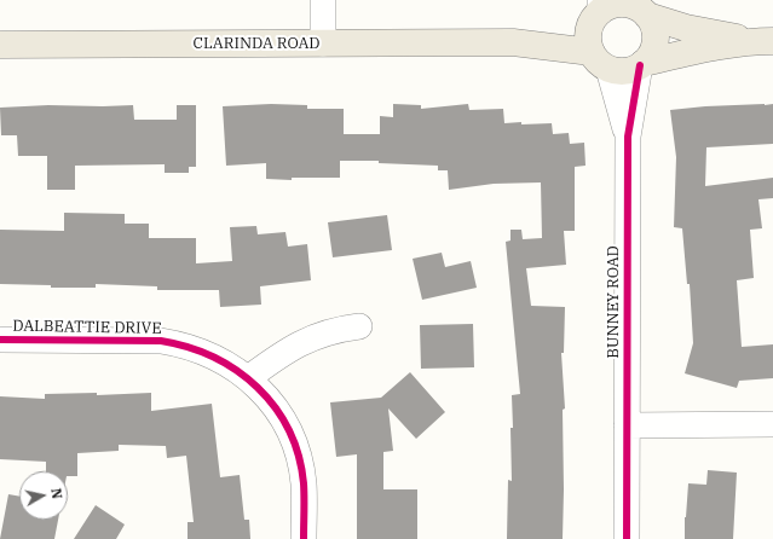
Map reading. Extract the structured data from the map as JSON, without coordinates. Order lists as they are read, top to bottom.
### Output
{
  "streets": {
    "main road": ["CLARINDA ROAD"],
    "street": ["BUNNEY ROAD", "DALBEATTIE DRIVE"]
  },
  "crossings": [
    ["CLARINDA ROAD", "BUNNEY ROAD"]
  ],
  "north": "right"
}
